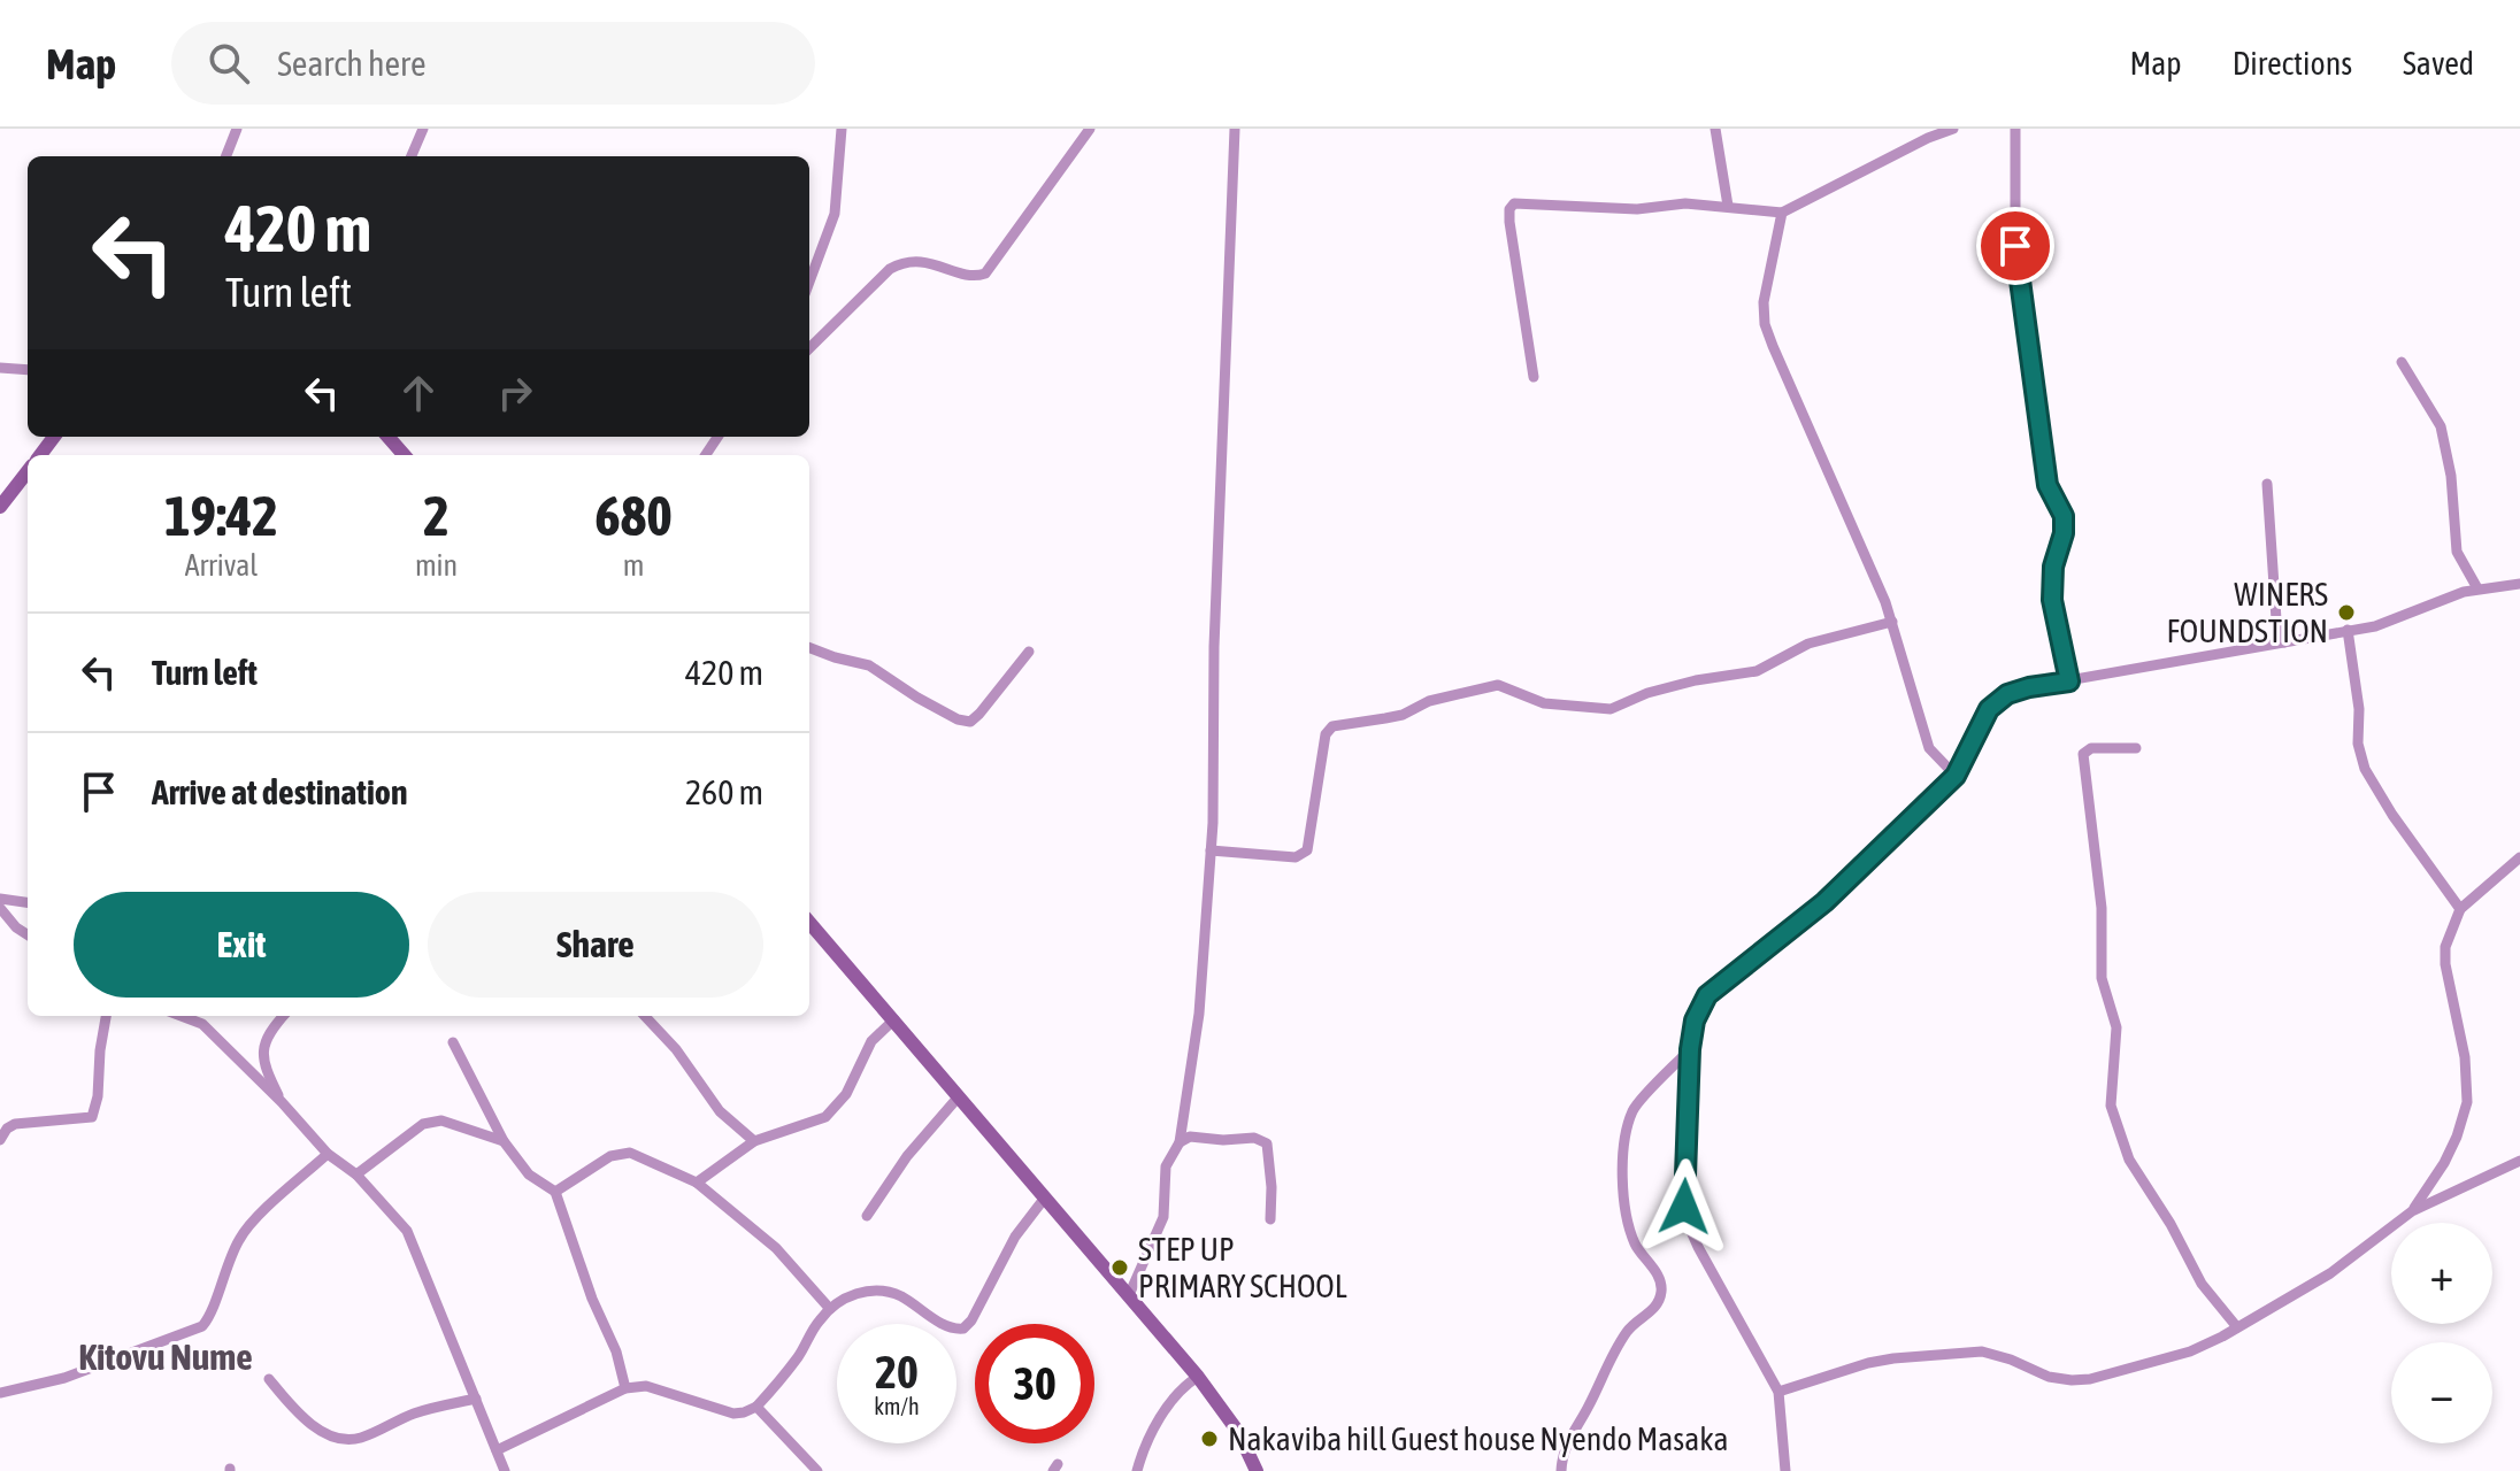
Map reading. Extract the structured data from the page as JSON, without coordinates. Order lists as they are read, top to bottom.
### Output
{
  "districts": ["Kitovu Nume"],
  "places": ["WINERS FOUNDSTION", "STEP UP PRIMARY SCHOOL", "Nakaviba hill Guest house Nyendo Masaka"],
  "page": {
    "header": "Map",
    "search": "Search here",
    "nav": ["Map", "Directions", "Saved"],
    "turn": ["420 m", "Turn left"],
    "eta": [
      "19:42",
      "Arrival",
      "2",
      "min",
      "680",
      "m"
    ],
    "list": [
      {
        "name": "Turn left",
        "value": "420 m"
      },
      {
        "name": "Arrive at destination",
        "value": "260 m"
      }
    ],
    "buttons": ["Exit", "Share"],
    "map_buttons": ["+", "−"],
    "speed": "20 km/h",
    "limit": "30"
  }
}
